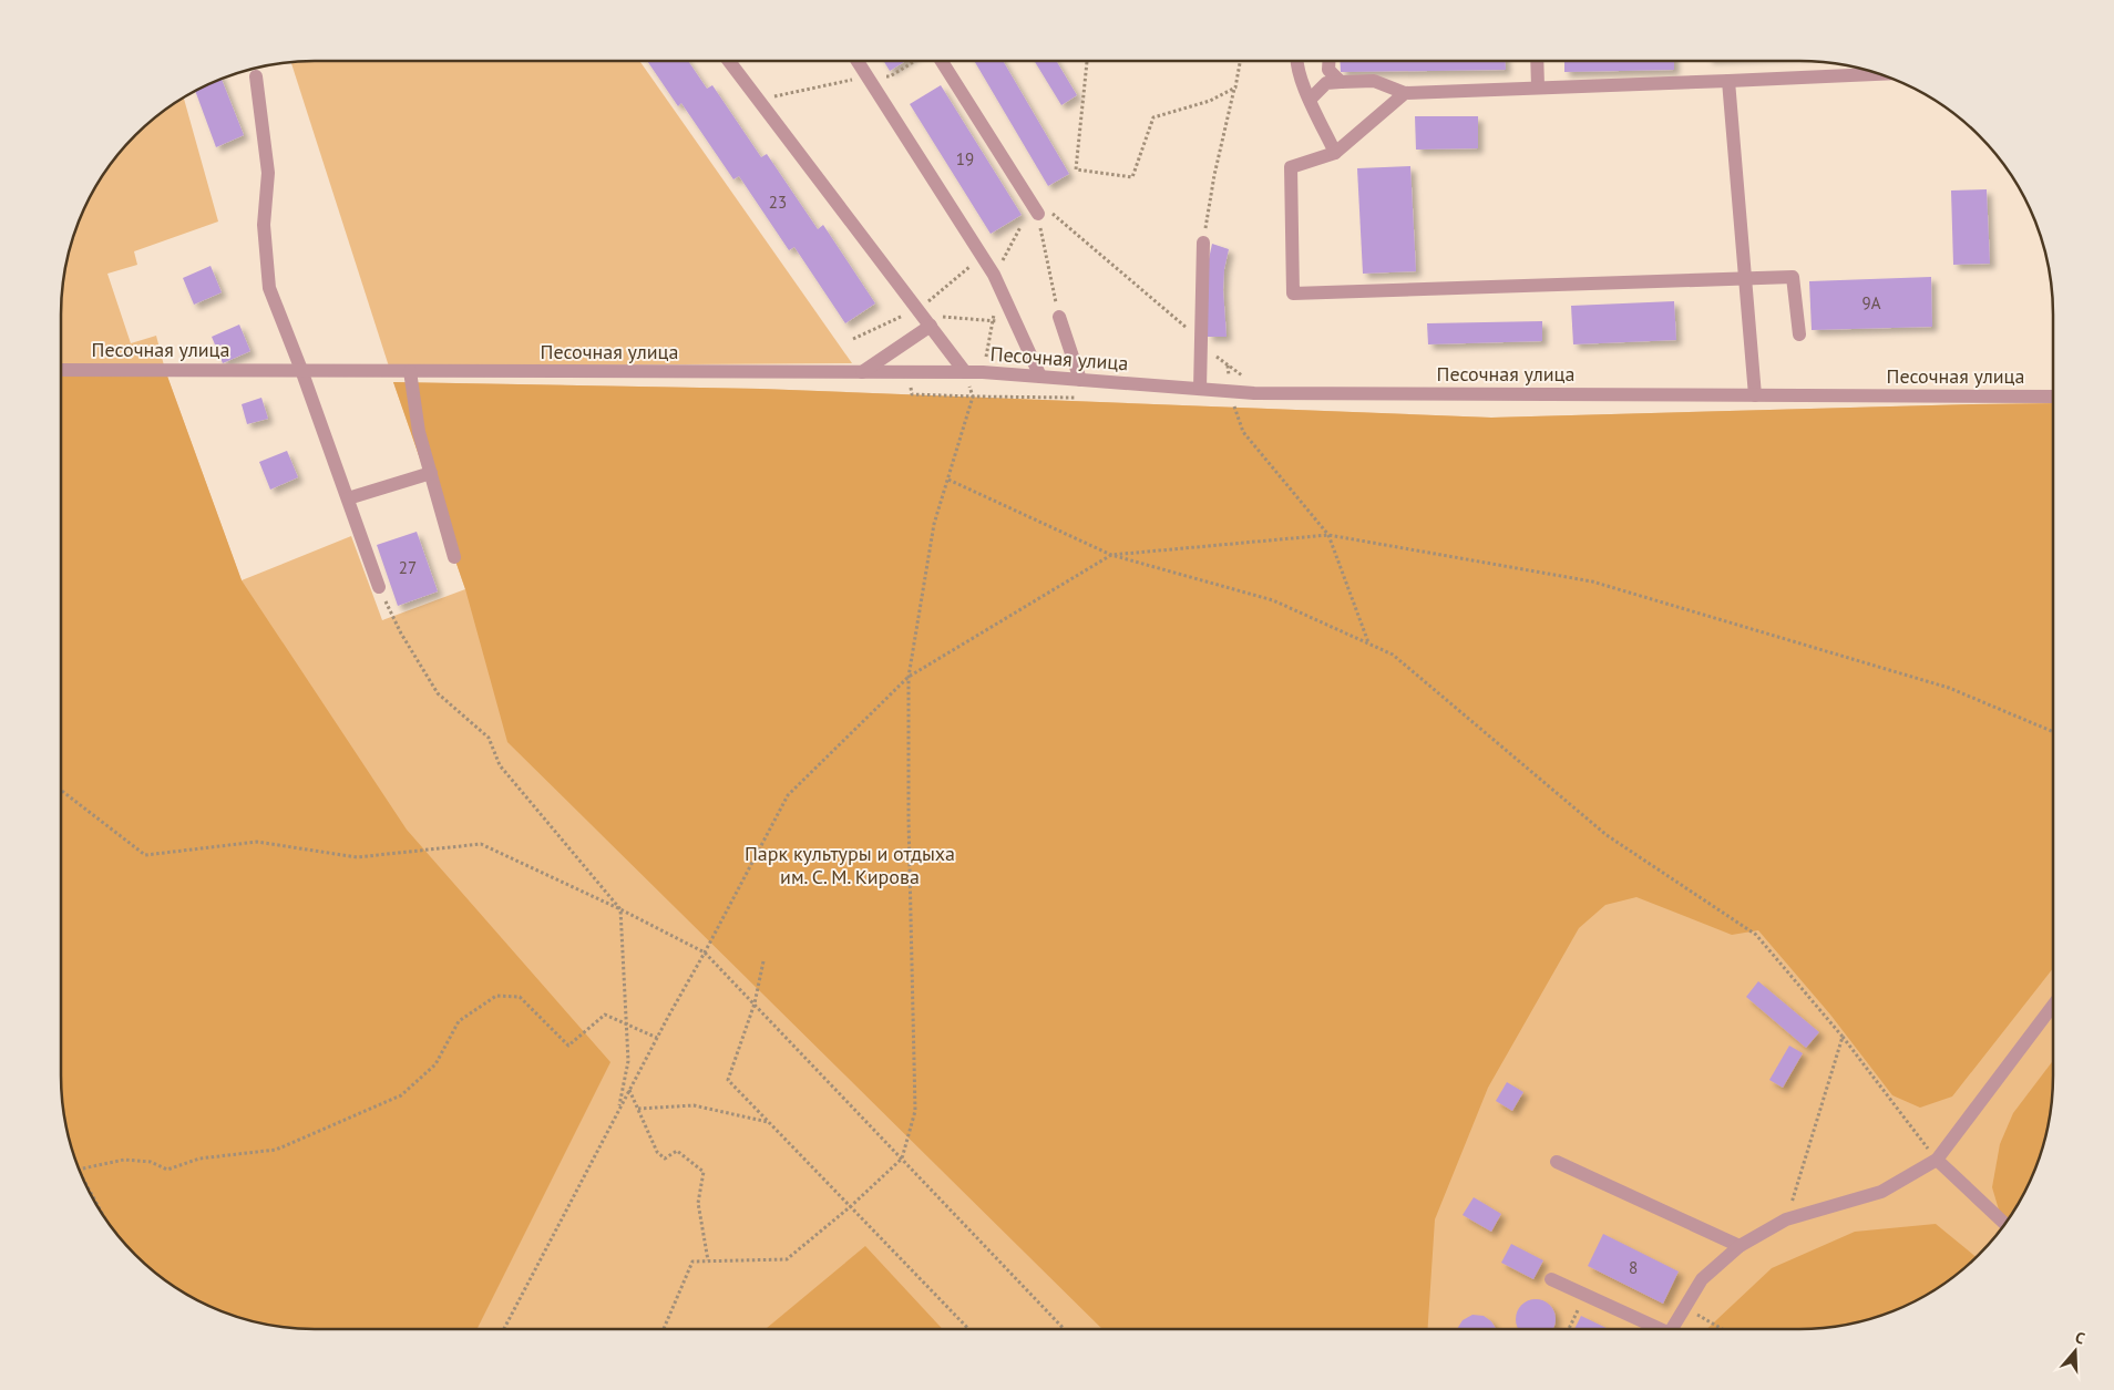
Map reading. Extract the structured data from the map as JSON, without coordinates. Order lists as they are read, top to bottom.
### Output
{
  "streets": {
    "street": ["Песочная улица"]
  },
  "parks": ["Парк культуры и отдыха им. С. М. Кирова"],
  "house_numbers": [
    "19",
    "23",
    "9А",
    "27",
    "8"
  ],
  "north": "top"
}
